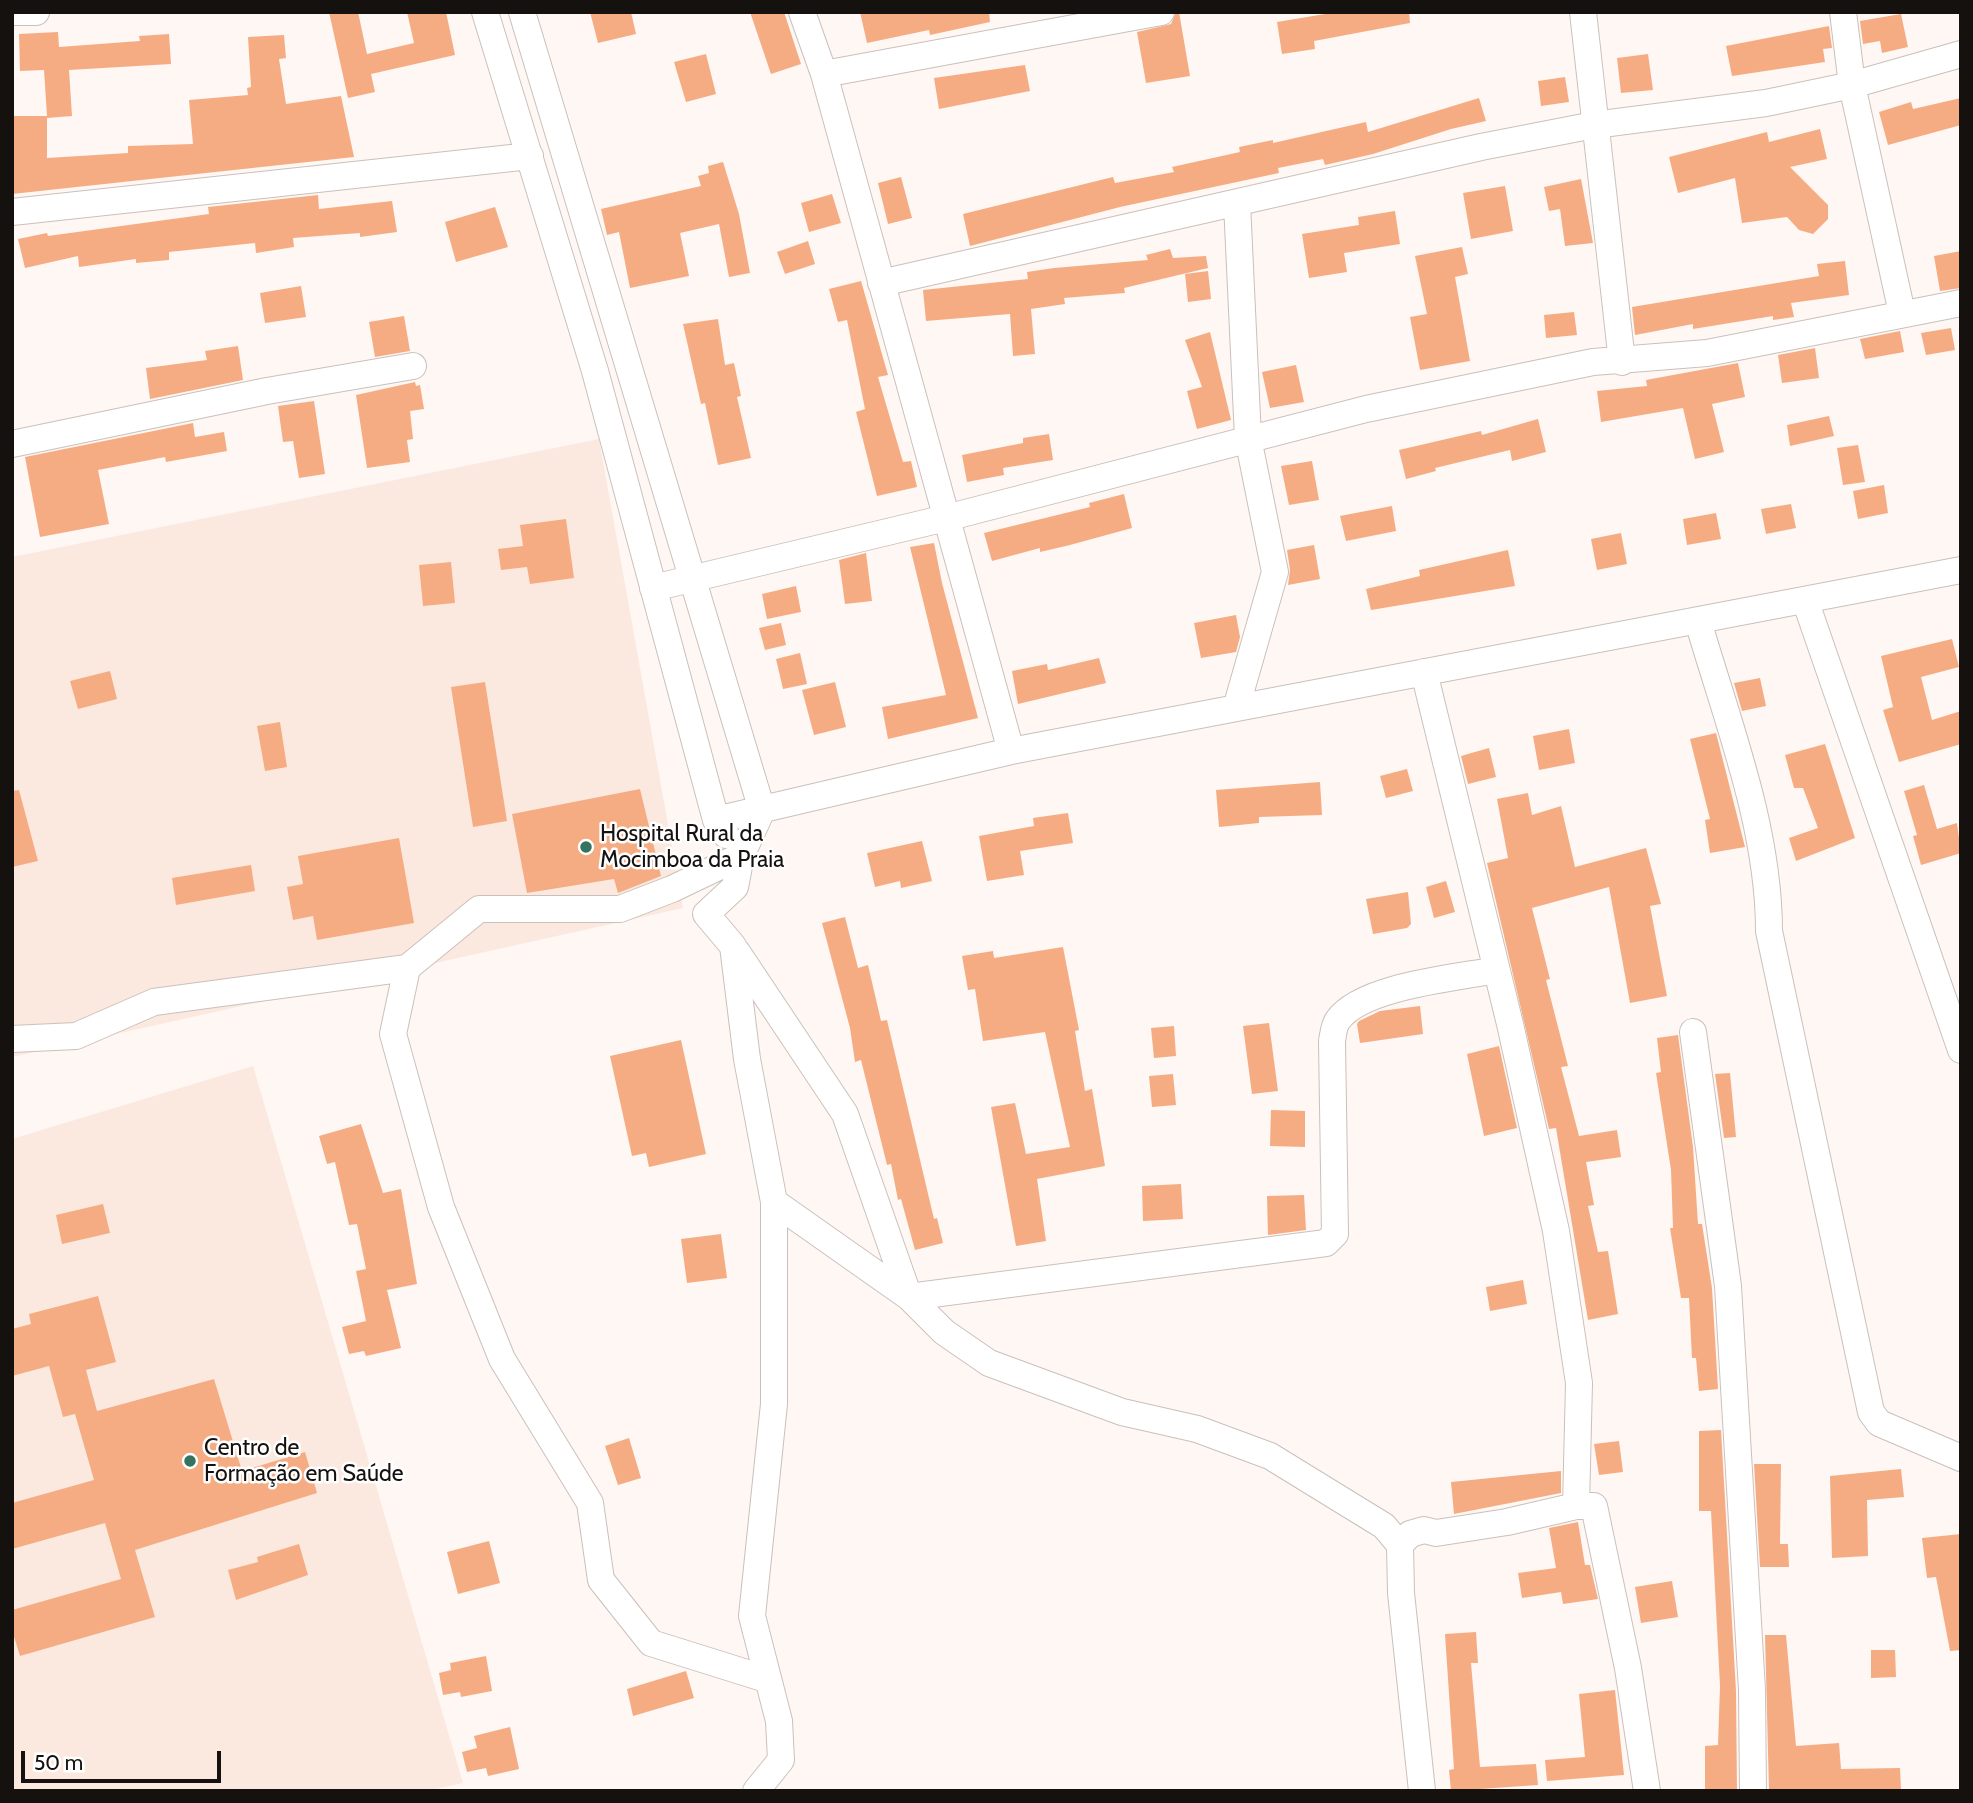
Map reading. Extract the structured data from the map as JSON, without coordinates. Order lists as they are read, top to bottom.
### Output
{
  "places": ["Hospital Rural da Mocimboa da Praia", "Centro de Formação em Saúde"],
  "scale_bar": "50 m"
}
